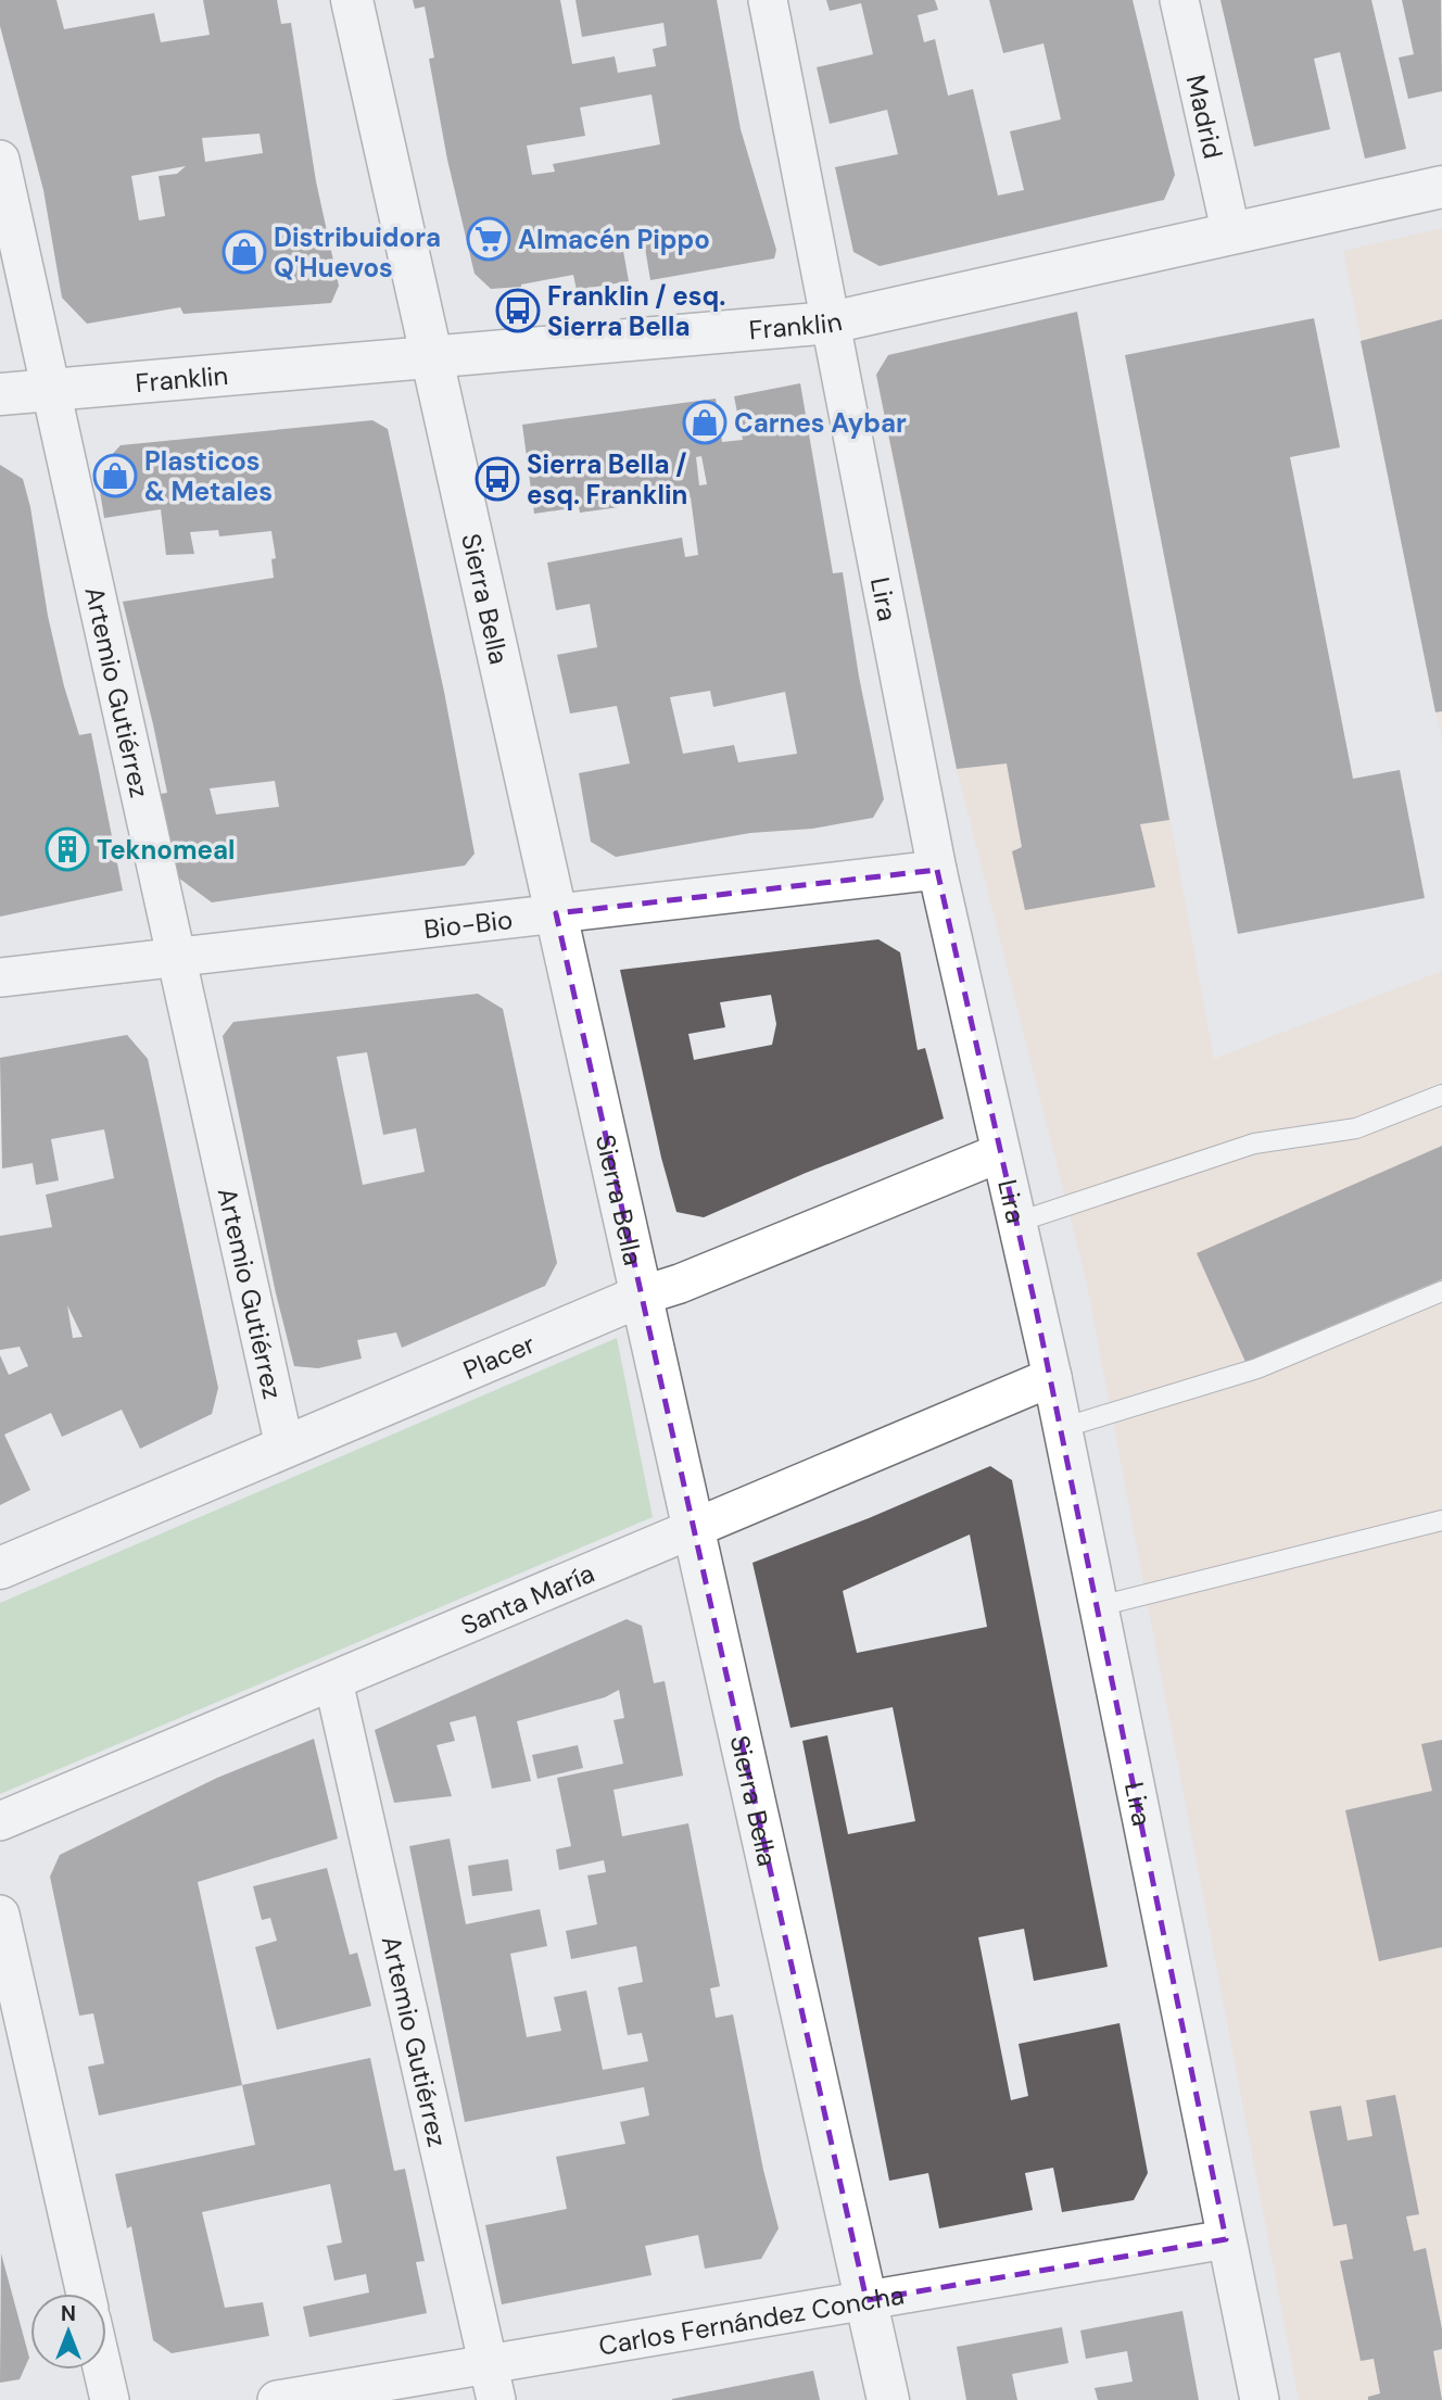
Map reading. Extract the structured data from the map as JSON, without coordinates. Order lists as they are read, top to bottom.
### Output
{
  "streets": {
    "main road": ["Franklin", "Sierra Bella", "Placer"],
    "street": [
      "Madrid",
      "Lira",
      "Artemio Gutiérrez",
      "Bio-Bio",
      "Santa María",
      "Carlos Fernández Concha"
    ]
  },
  "crossings": [
    ["Madrid", "Franklin"],
    ["Franklin", "Lira"],
    ["Franklin", "Sierra Bella"],
    ["Franklin", "Artemio Gutiérrez"],
    ["Lira", "Bio-Bio"],
    ["Lira", "Placer"],
    ["Lira", "Santa María"],
    ["Lira", "Carlos Fernández Concha"],
    ["Sierra Bella", "Bio-Bio"],
    ["Sierra Bella", "Placer"],
    ["Sierra Bella", "Santa María"],
    ["Sierra Bella", "Carlos Fernández Concha"],
    ["Artemio Gutiérrez", "Bio-Bio"],
    ["Artemio Gutiérrez", "Placer"],
    ["Artemio Gutiérrez", "Santa María"],
    ["Artemio Gutiérrez", "Carlos Fernández Concha"]
  ],
  "places": {
    "supermarket": ["Almacén Pippo"],
    "shop": ["Distribuidora Q'Huevos", "Carnes Aybar", "Plasticos & Metales"],
    "bus stop": ["Franklin / esq. Sierra Bella", "Sierra Bella / esq. Franklin"],
    "building": ["Teknomeal"]
  },
  "north": "top"
}
